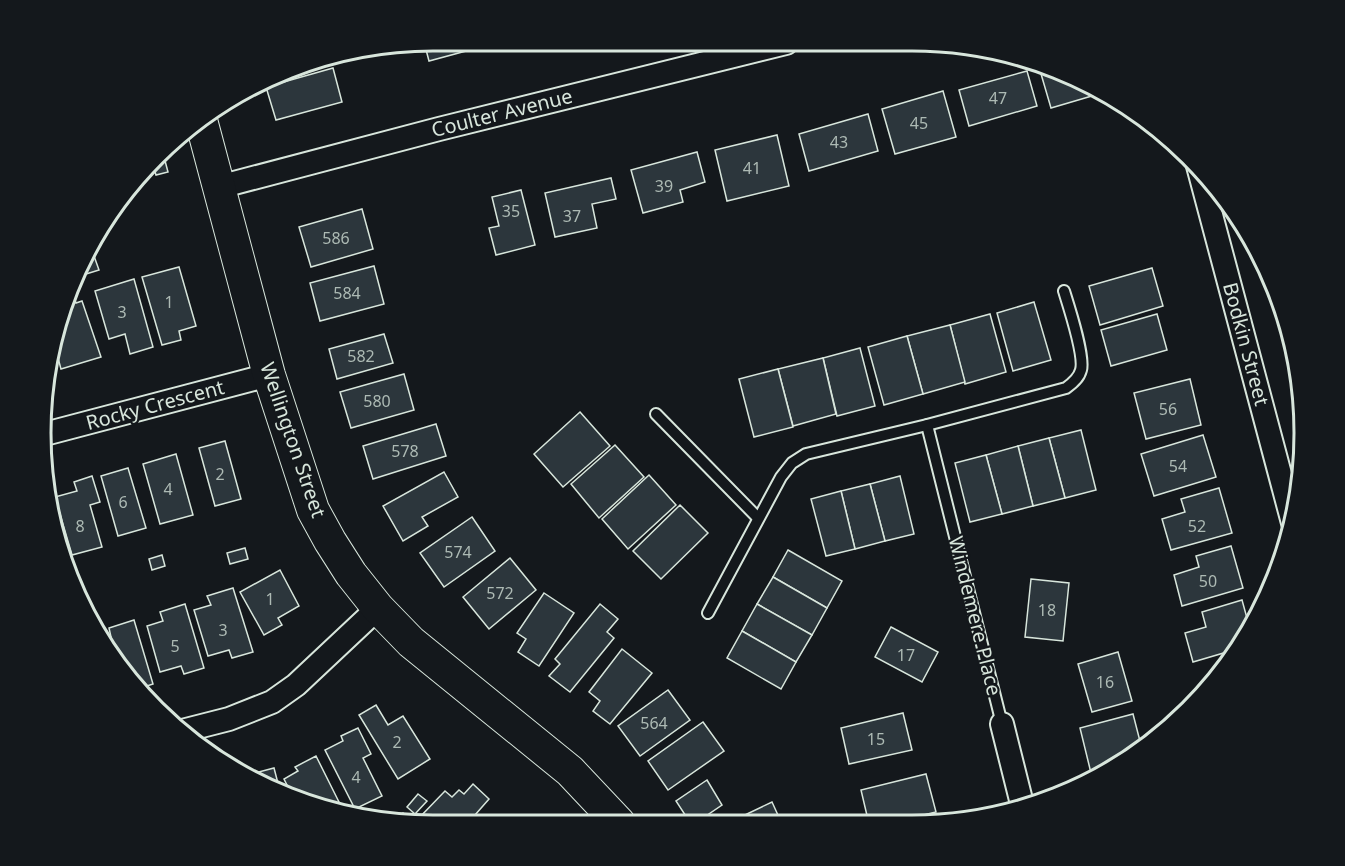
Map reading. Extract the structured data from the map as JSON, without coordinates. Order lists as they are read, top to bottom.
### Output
{
  "streets": {
    "street": [
      "Coulter Avenue",
      "Bodkin Street",
      "Rocky Crescent",
      "Wellington Street",
      "Windemere Place"
    ]
  },
  "crossings": [
    ["Coulter Avenue", "Wellington Street"],
    ["Rocky Crescent", "Wellington Street"]
  ],
  "house_numbers": [
    "47",
    "45",
    "43",
    "41",
    "39",
    "35",
    "37",
    "586",
    "584",
    "1",
    "3",
    "582",
    "580",
    "56",
    "578",
    "54",
    "2",
    "4",
    "6",
    "8",
    "52",
    "574",
    "50",
    "572",
    "1",
    "18",
    "3",
    "5",
    "17",
    "16",
    "564",
    "15",
    "2",
    "4"
  ]
}
